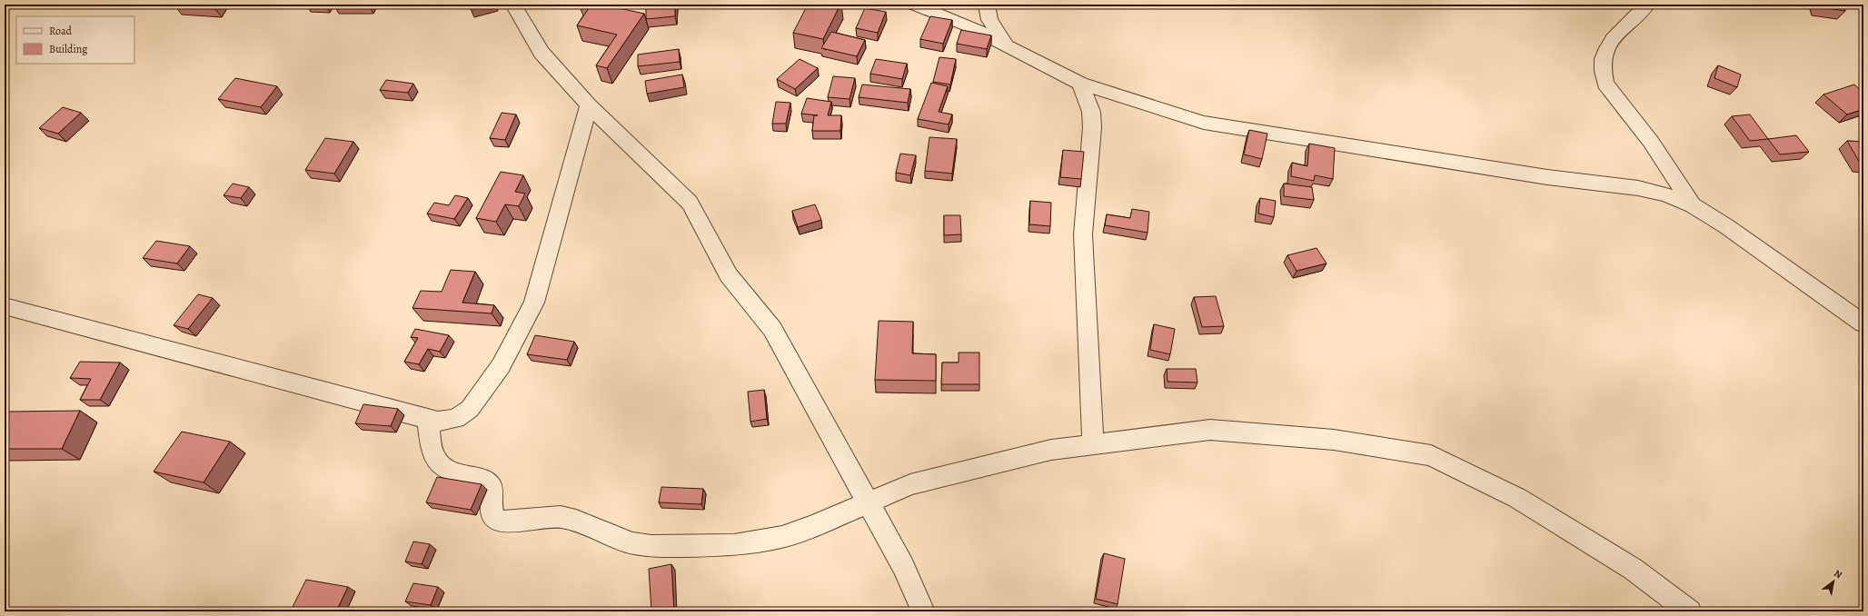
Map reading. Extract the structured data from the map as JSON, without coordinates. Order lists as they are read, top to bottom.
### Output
{
  "legend": ["Road", "Building"],
  "north": "top right"
}
